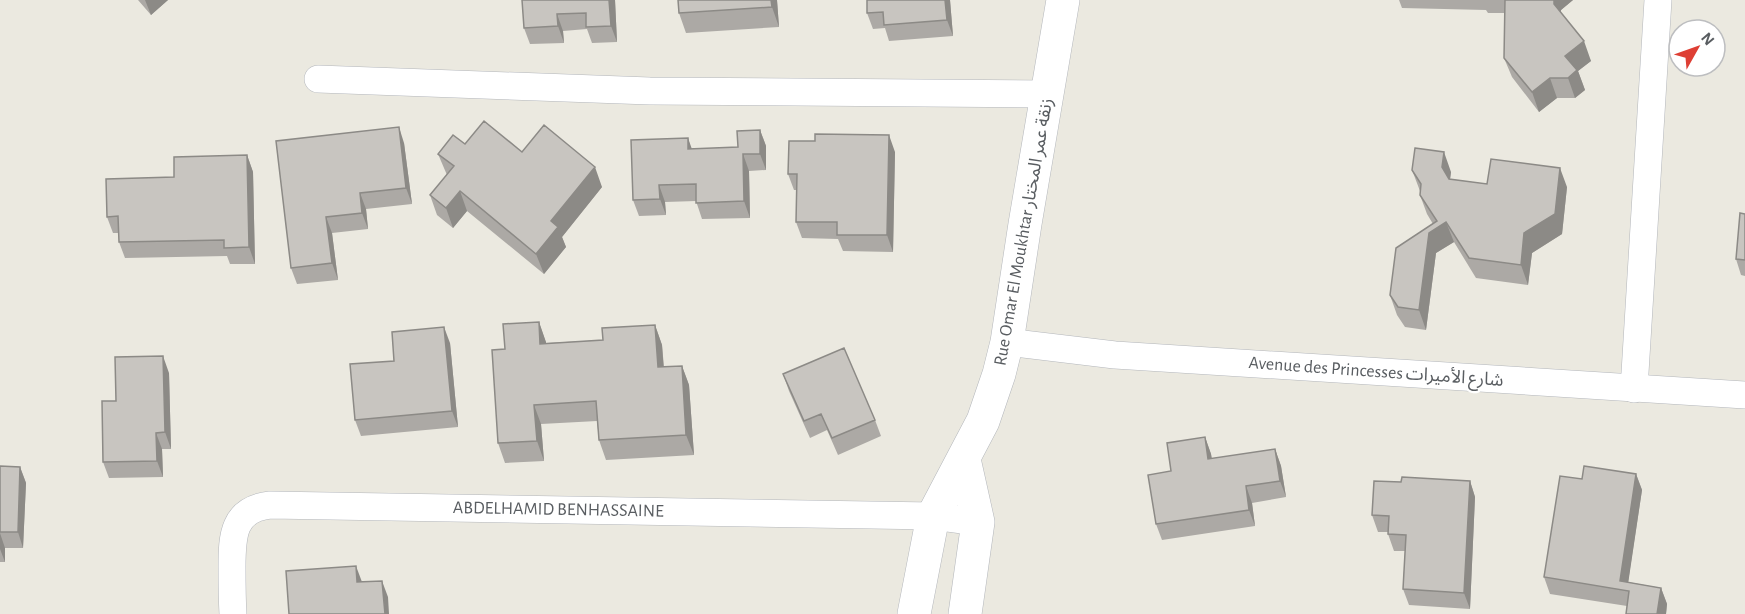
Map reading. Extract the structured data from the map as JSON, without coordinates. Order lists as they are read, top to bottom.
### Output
{
  "streets": {
    "street": ["Rue Omar El Moukhtar زنقة عمر المختار", "Avenue des Princesses شارع الأميرات", "ABDELHAMID BENHASSAINE"]
  },
  "crossings": [
    ["Rue Omar El Moukhtar زنقة عمر المختار", "Avenue des Princesses شارع الأميرات"],
    ["Rue Omar El Moukhtar زنقة عمر المختار", "ABDELHAMID BENHASSAINE"]
  ],
  "north": "top right"
}
